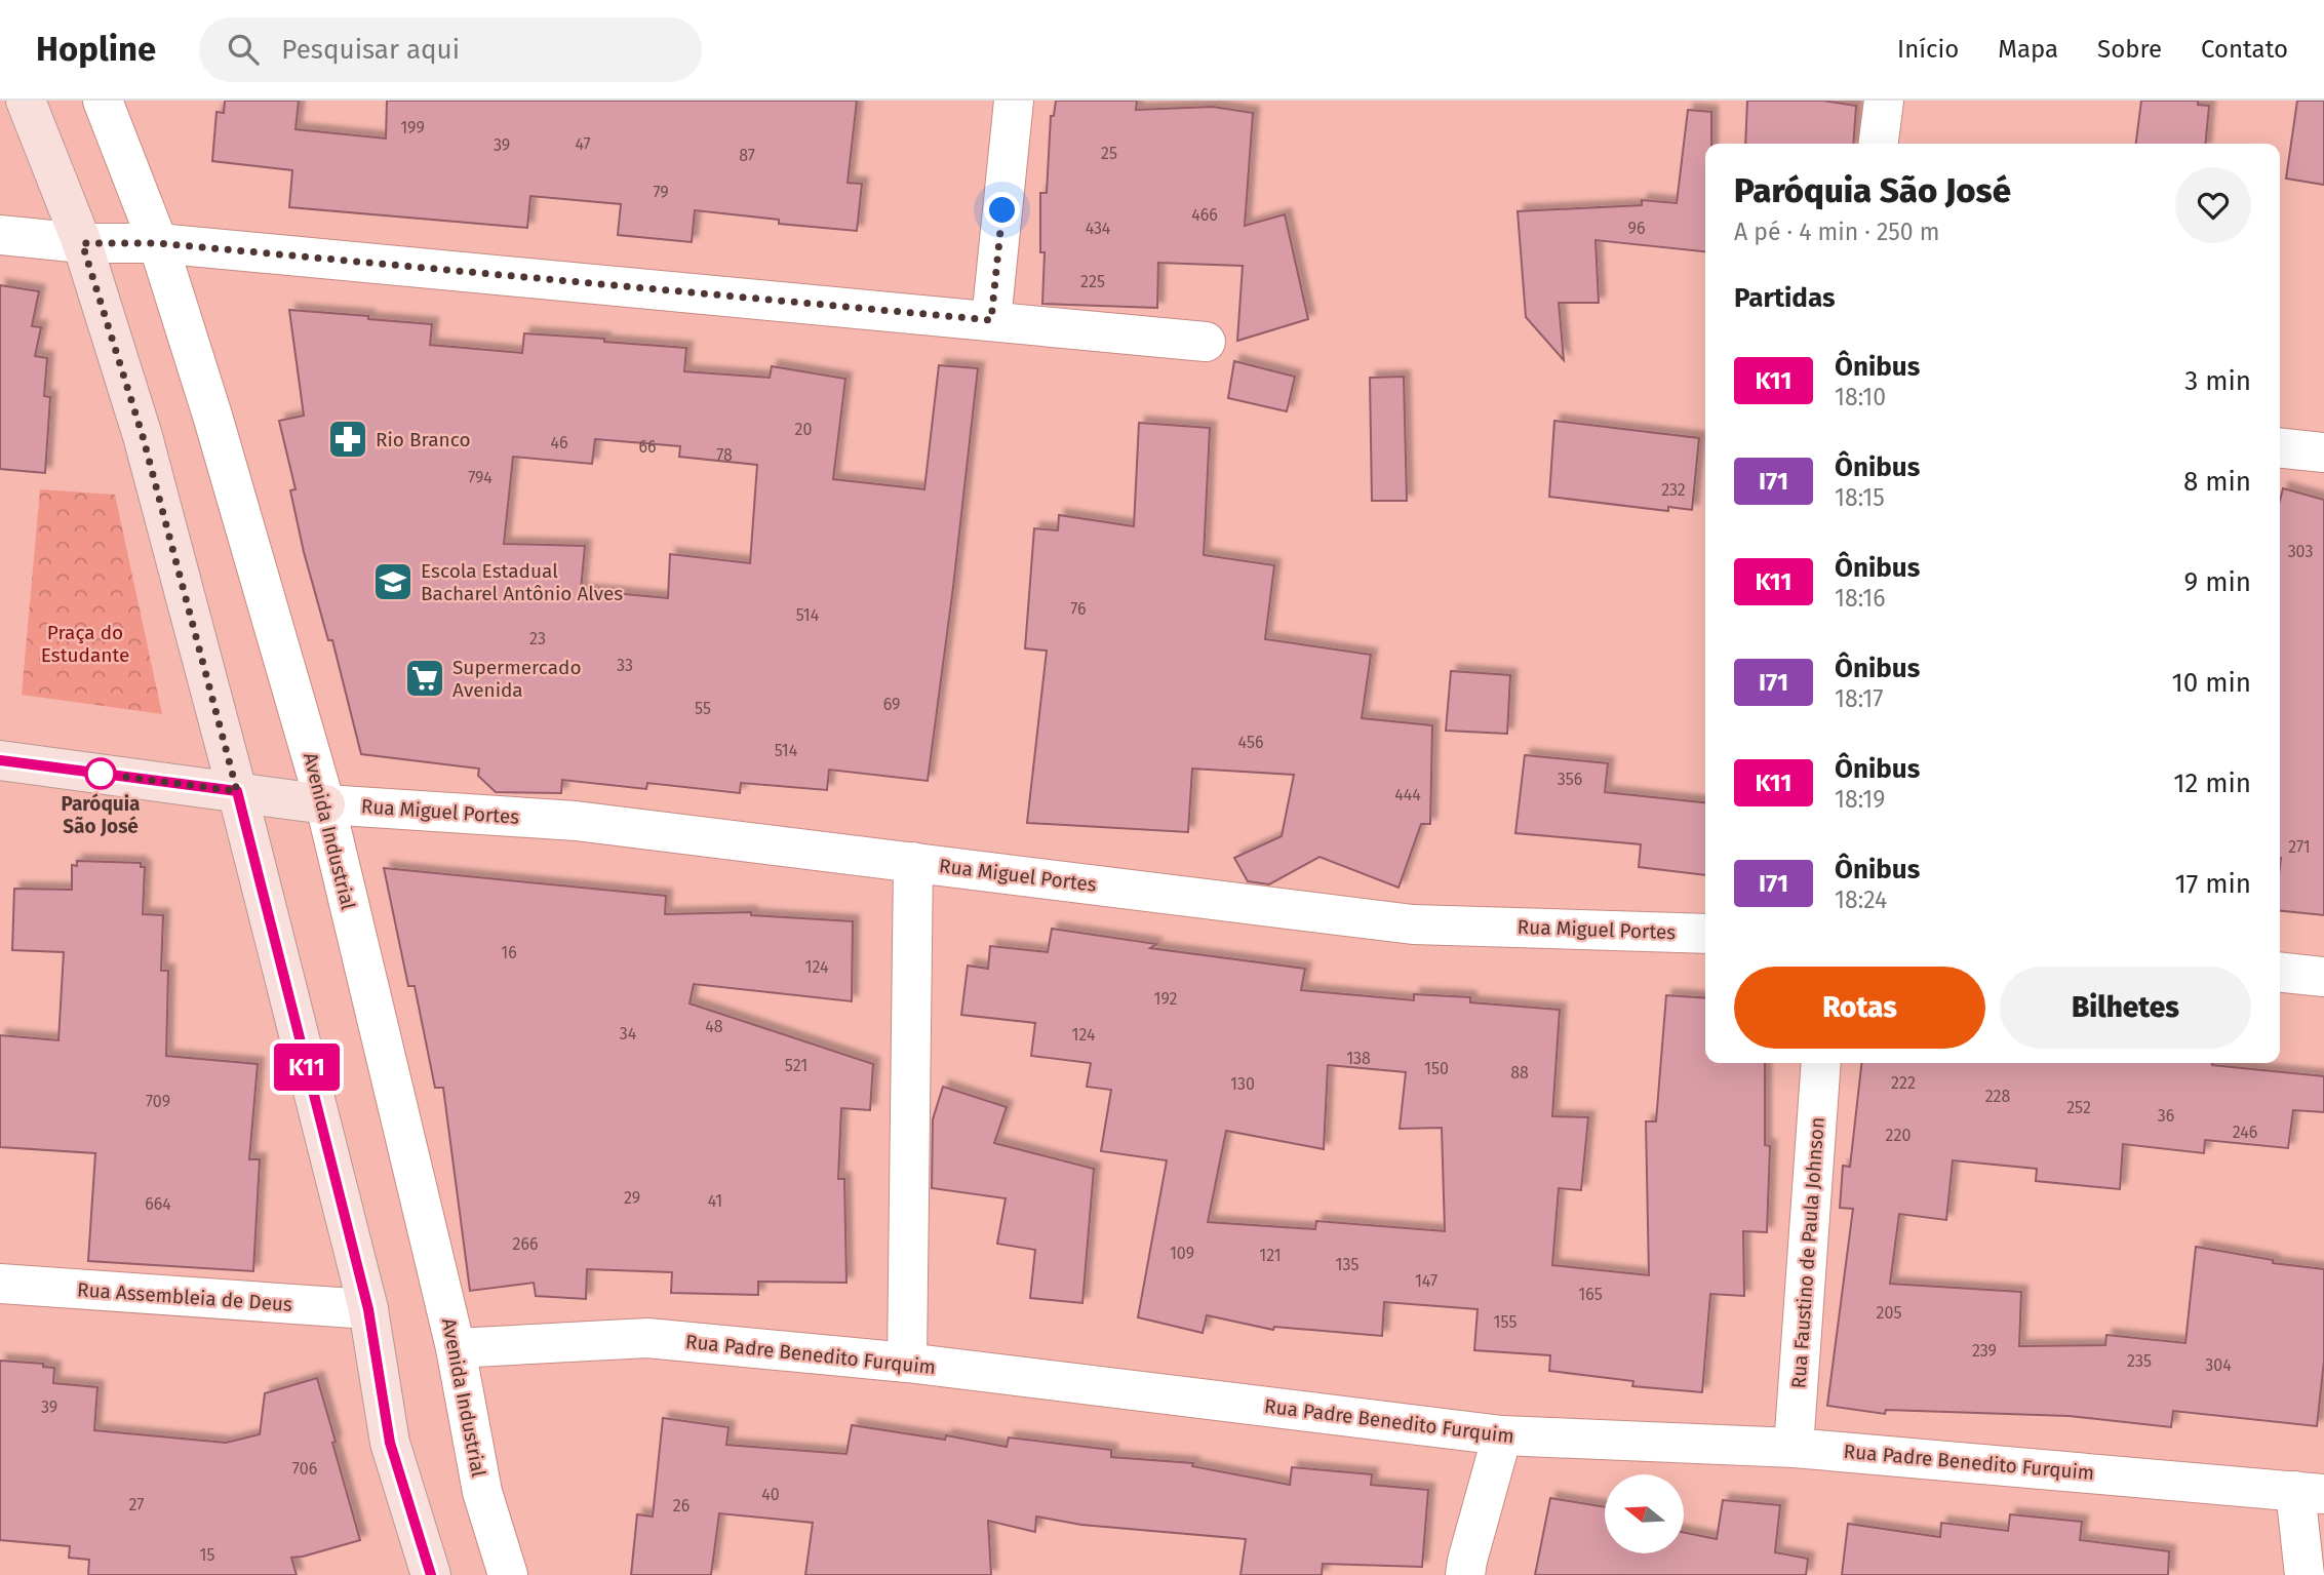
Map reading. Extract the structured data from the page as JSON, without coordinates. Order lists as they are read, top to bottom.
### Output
{
  "streets": {
    "street": [
      "Rua Miguel Portes",
      "Avenida Industrial",
      "Rua Faustino de Paula Johnson",
      "Rua Assembleia de Deus",
      "Rua Padre Benedito Furquim"
    ]
  },
  "crossings": [
    ["Rua Miguel Portes", "Avenida Industrial"],
    ["Avenida Industrial", "Rua Padre Benedito Furquim"],
    ["Rua Faustino de Paula Johnson", "Rua Padre Benedito Furquim"]
  ],
  "parks": ["Praça do Estudante"],
  "places": {
    "pharmacy": ["Rio Branco"],
    "school or university": ["Escola Estadual Bacharel Antônio Alves"],
    "supermarket": ["Supermercado Avenida"],
    "other": ["Paróquia São José"]
  },
  "lines": ["bus line K11"],
  "house_numbers": [
    "199",
    "47",
    "39",
    "25",
    "87",
    "79",
    "466",
    "434",
    "96",
    "225",
    "20",
    "46",
    "66",
    "78",
    "794",
    "232",
    "303",
    "76",
    "514",
    "23",
    "33",
    "69",
    "55",
    "456",
    "514",
    "356",
    "444",
    "271",
    "16",
    "124",
    "192",
    "48",
    "34",
    "124",
    "138",
    "521",
    "150",
    "88",
    "222",
    "130",
    "228",
    "709",
    "252",
    "36",
    "246",
    "220",
    "29",
    "41",
    "664",
    "266",
    "109",
    "121",
    "135",
    "147",
    "165",
    "205",
    "155",
    "239",
    "235",
    "304",
    "39",
    "706",
    "40",
    "27",
    "26",
    "15"
  ],
  "north": "left",
  "page": {
    "header": "Hopline",
    "search": "Pesquisar aqui",
    "nav": [
      "Início",
      "Mapa",
      "Sobre",
      "Contato"
    ],
    "on_map": "K11",
    "heading": [
      ["Paróquia São José", "A pé · 4 min · 250 m"],
      "Partidas"
    ],
    "list": [
      {
        "mark": "K11",
        "name": "Ônibus",
        "note": "18:10",
        "value": "3 min"
      },
      {
        "mark": "I71",
        "name": "Ônibus",
        "note": "18:15",
        "value": "8 min"
      },
      {
        "mark": "K11",
        "name": "Ônibus",
        "note": "18:16",
        "value": "9 min"
      },
      {
        "mark": "I71",
        "name": "Ônibus",
        "note": "18:17",
        "value": "10 min"
      },
      {
        "mark": "K11",
        "name": "Ônibus",
        "note": "18:19",
        "value": "12 min"
      },
      {
        "mark": "I71",
        "name": "Ônibus",
        "note": "18:24",
        "value": "17 min"
      }
    ],
    "buttons": ["Rotas", "Bilhetes"]
  }
}
